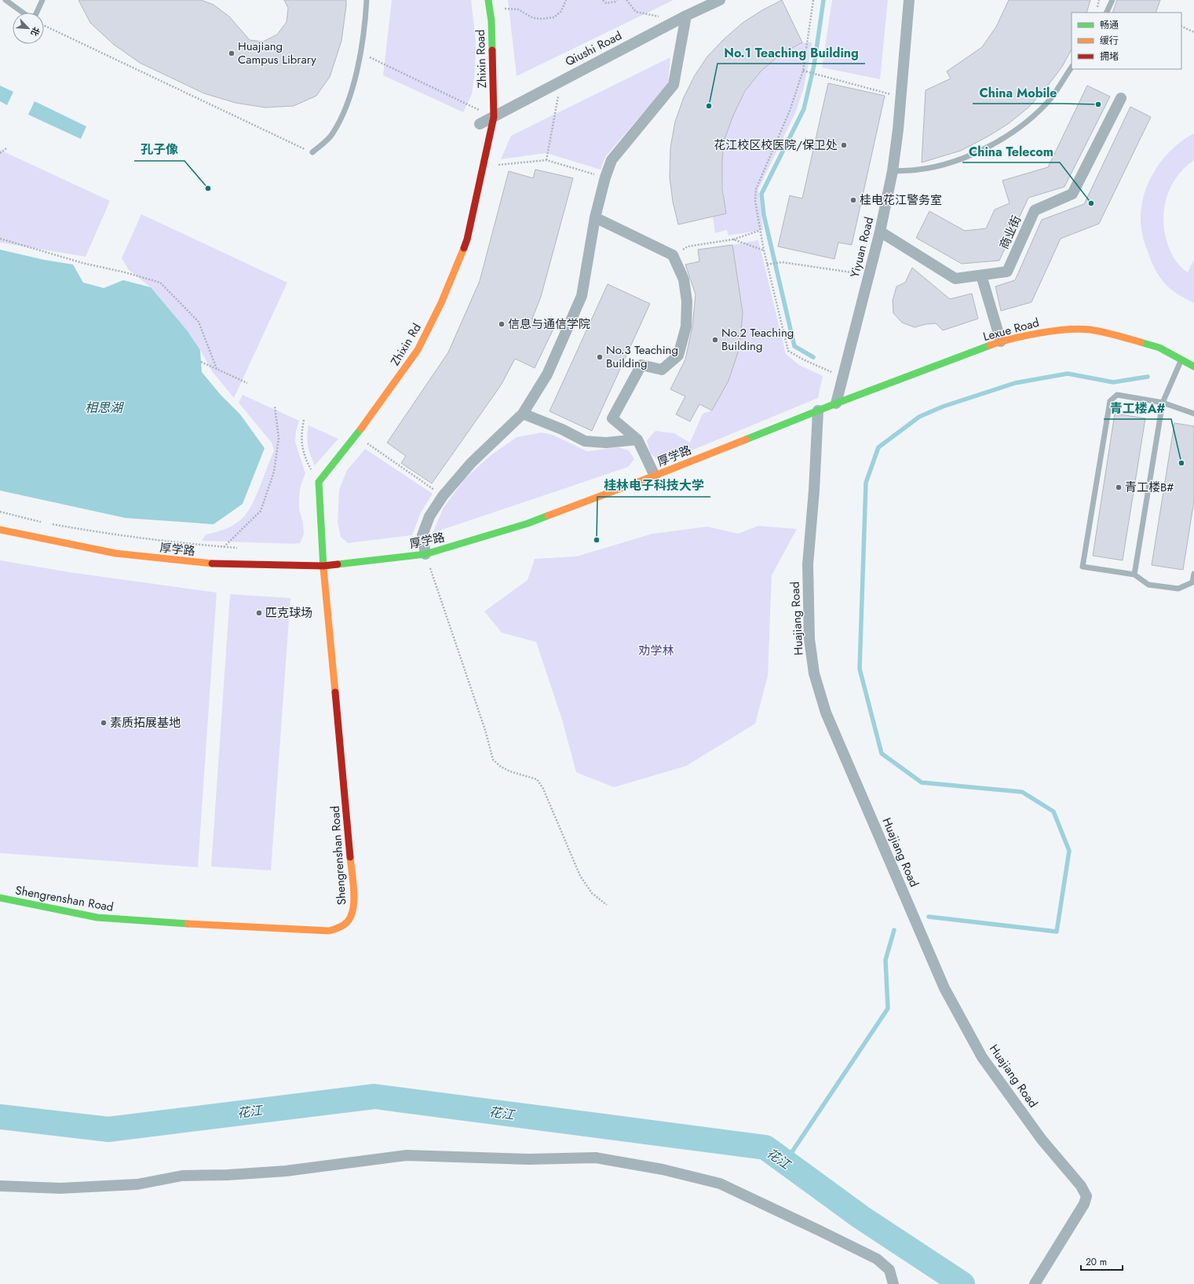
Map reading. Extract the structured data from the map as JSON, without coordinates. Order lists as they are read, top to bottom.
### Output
{
  "streets": {
    "street": [
      "Qiushi Road",
      "Zhixin Road",
      "商业街",
      "Yiyuan Road",
      "Lexue Road",
      "Zhixin Rd",
      "厚学路",
      "Huajiang Road",
      "Shengrenshan Road"
    ]
  },
  "crossings": [
    ["Qiushi Road", "Zhixin Road"],
    ["Qiushi Road", "Zhixin Rd"],
    ["Zhixin Road", "Zhixin Rd"],
    ["商业街", "Yiyuan Road"],
    ["Yiyuan Road", "Lexue Road"],
    ["Yiyuan Road", "厚学路"],
    ["Lexue Road", "厚学路"],
    ["厚学路", "Huajiang Road"],
    ["厚学路", "Shengrenshan Road"]
  ],
  "water": ["相思湖", "花江"],
  "parks": ["劝学林"],
  "places": [
    "Huajiang Campus Library",
    "China Mobile",
    "No.1 Teaching Building",
    "花江校区校医院/保卫处",
    "孔子像",
    "桂电花江警务室",
    "China Telecom",
    "信息与通信学院",
    "No.2 Teaching Building",
    "No.3 Teaching Building",
    "青工楼A#",
    "青工楼B#",
    "桂林电子科技大学",
    "匹克球场",
    "素质拓展基地"
  ],
  "legend": ["畅通", "缓行", "拥堵"],
  "scale_bar": "20 m",
  "north": "bottom right"
}
